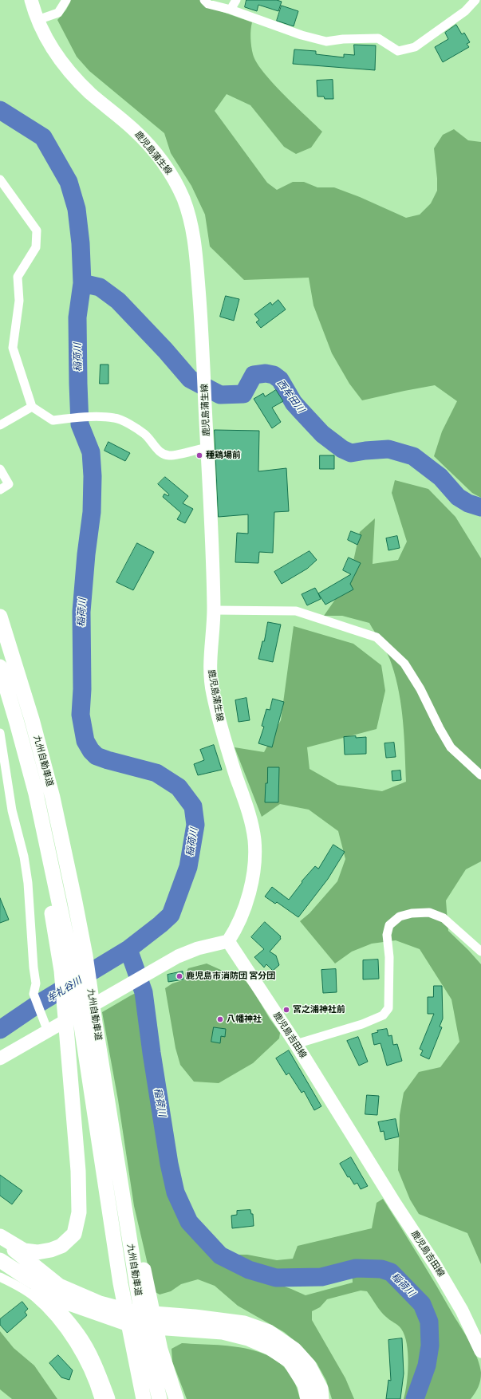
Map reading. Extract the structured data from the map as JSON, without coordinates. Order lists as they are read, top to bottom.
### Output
{
  "streets": {
    "highway": ["九州自動車道"],
    "main road": ["鹿児島蒲生線", "鹿児島吉田線"]
  },
  "crossings": [
    ["鹿児島蒲生線", "鹿児島吉田線"]
  ],
  "water": ["稲荷川", "西牟田川", "牟礼谷川"],
  "places": [
    "種鶏場前",
    "鹿児島市消防団 宮分団",
    "宮之浦神社前",
    "八幡神社"
  ]
}
